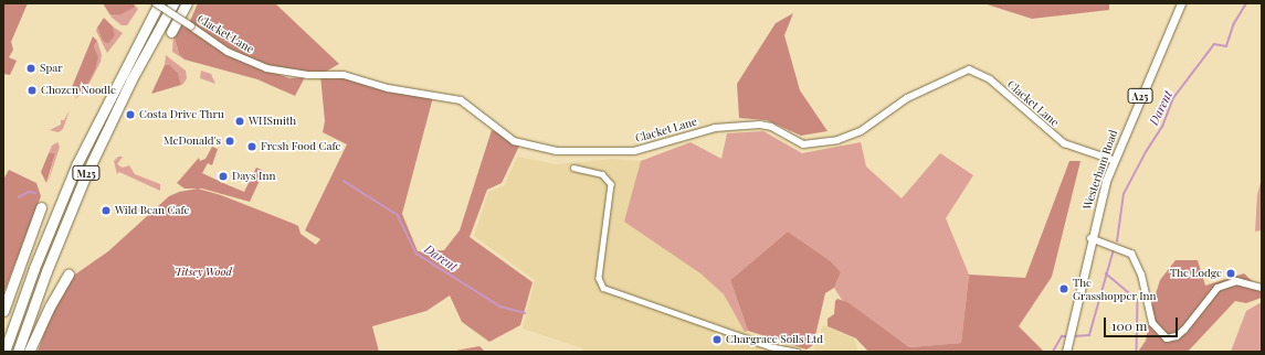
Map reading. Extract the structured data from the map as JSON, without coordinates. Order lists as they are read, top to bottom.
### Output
{
  "streets": {
    "highway": ["M25"],
    "main road": ["A25", "Westerham Road"],
    "street": ["Clacket Lane"]
  },
  "crossings": [
    ["Clacket Lane", "Westerham Road"],
    ["Clacket Lane", "M25"]
  ],
  "water": ["Darent"],
  "parks": ["Titsey Wood"],
  "places": [
    "Spar",
    "Chozen Noodle",
    "Costa Drive Thru",
    "WHSmith",
    "McDonald's",
    "Fresh Food Cafe",
    "Days Inn",
    "Wild Bean Cafe",
    "The Lodge",
    "The Grasshopper Inn",
    "Chargrace Soils Ltd"
  ],
  "scale_bar": "100 m"
}
